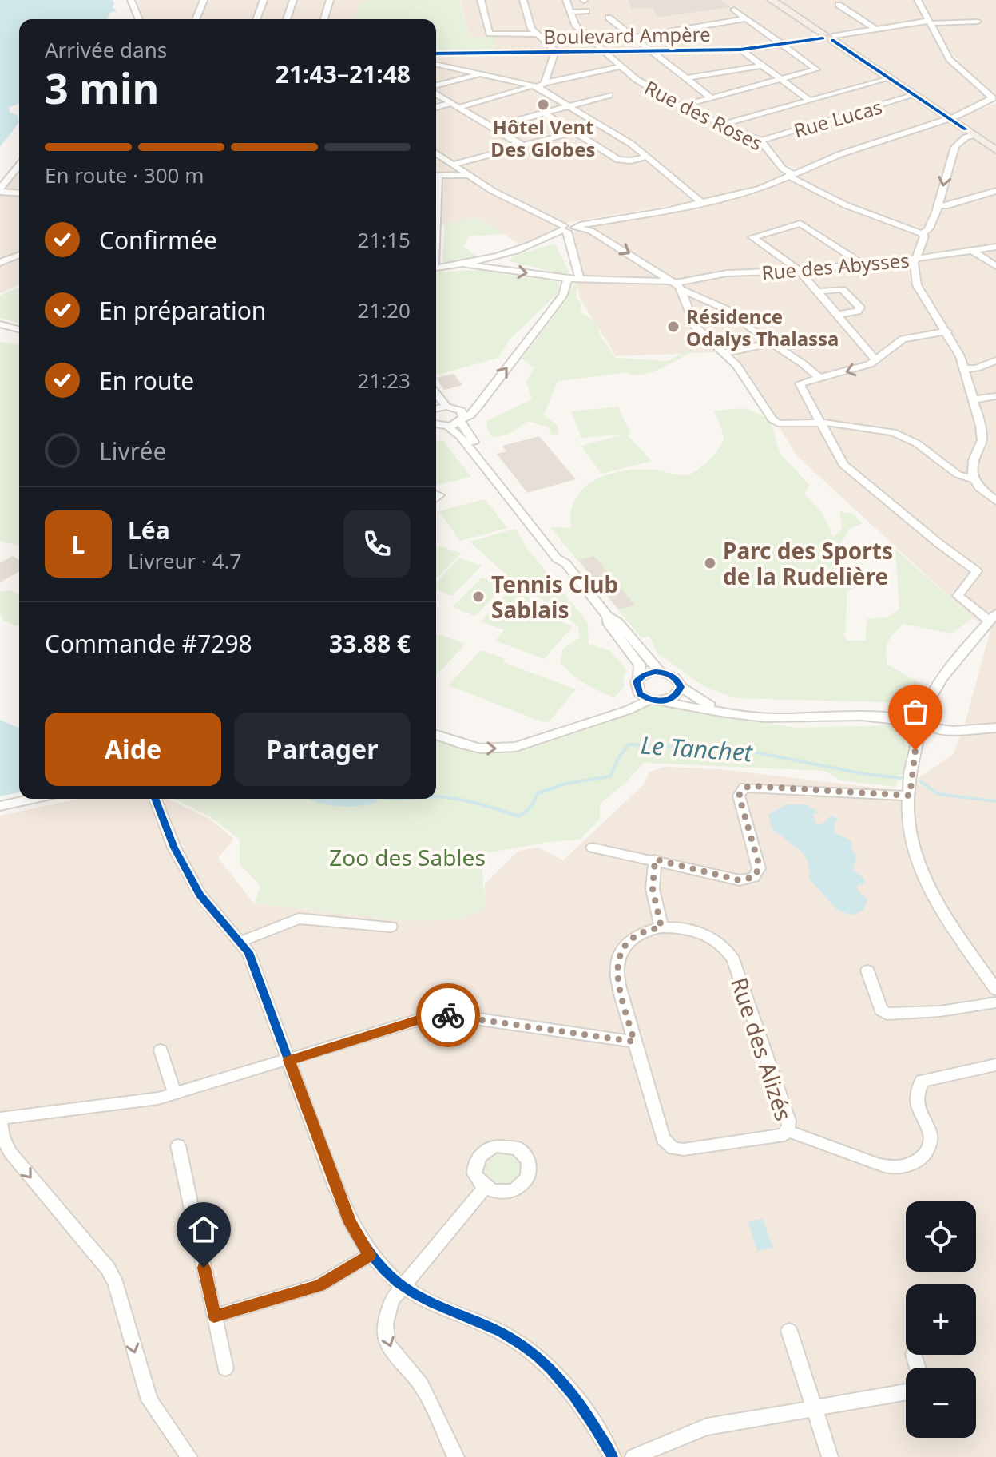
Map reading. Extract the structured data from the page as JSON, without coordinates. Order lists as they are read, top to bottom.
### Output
{
  "streets": {
    "street": [
      "Boulevard Ampère",
      "Rue des Roses",
      "Rue Lucas",
      "Rue des Abysses",
      "Rue des Alizés"
    ]
  },
  "crossings": [
    ["Boulevard Ampère", "Rue des Roses"],
    ["Rue des Roses", "Rue Lucas"]
  ],
  "water": ["Le Tanchet"],
  "parks": ["Zoo des Sables"],
  "places": [
    "Hôtel Vent Des Globes",
    "Résidence Odalys Thalassa",
    "Parc des Sports de la Rudelière",
    "Tennis Club Sablais"
  ],
  "page": {
    "heading": ["3 min", "Arrivée dans", "21:43–21:48"],
    "panel": [
      "Léa",
      "Livreur · 4.7",
      "Commande #7298",
      "33.88 €"
    ],
    "bar": "En route · 300 m",
    "list": [
      ["Confirmée", "21:15"],
      ["En préparation", "21:20"],
      ["En route", "21:23"],
      "Livrée"
    ],
    "round": "L",
    "buttons": ["Aide", "Partager"],
    "map_buttons": ["+", "−"]
  }
}
